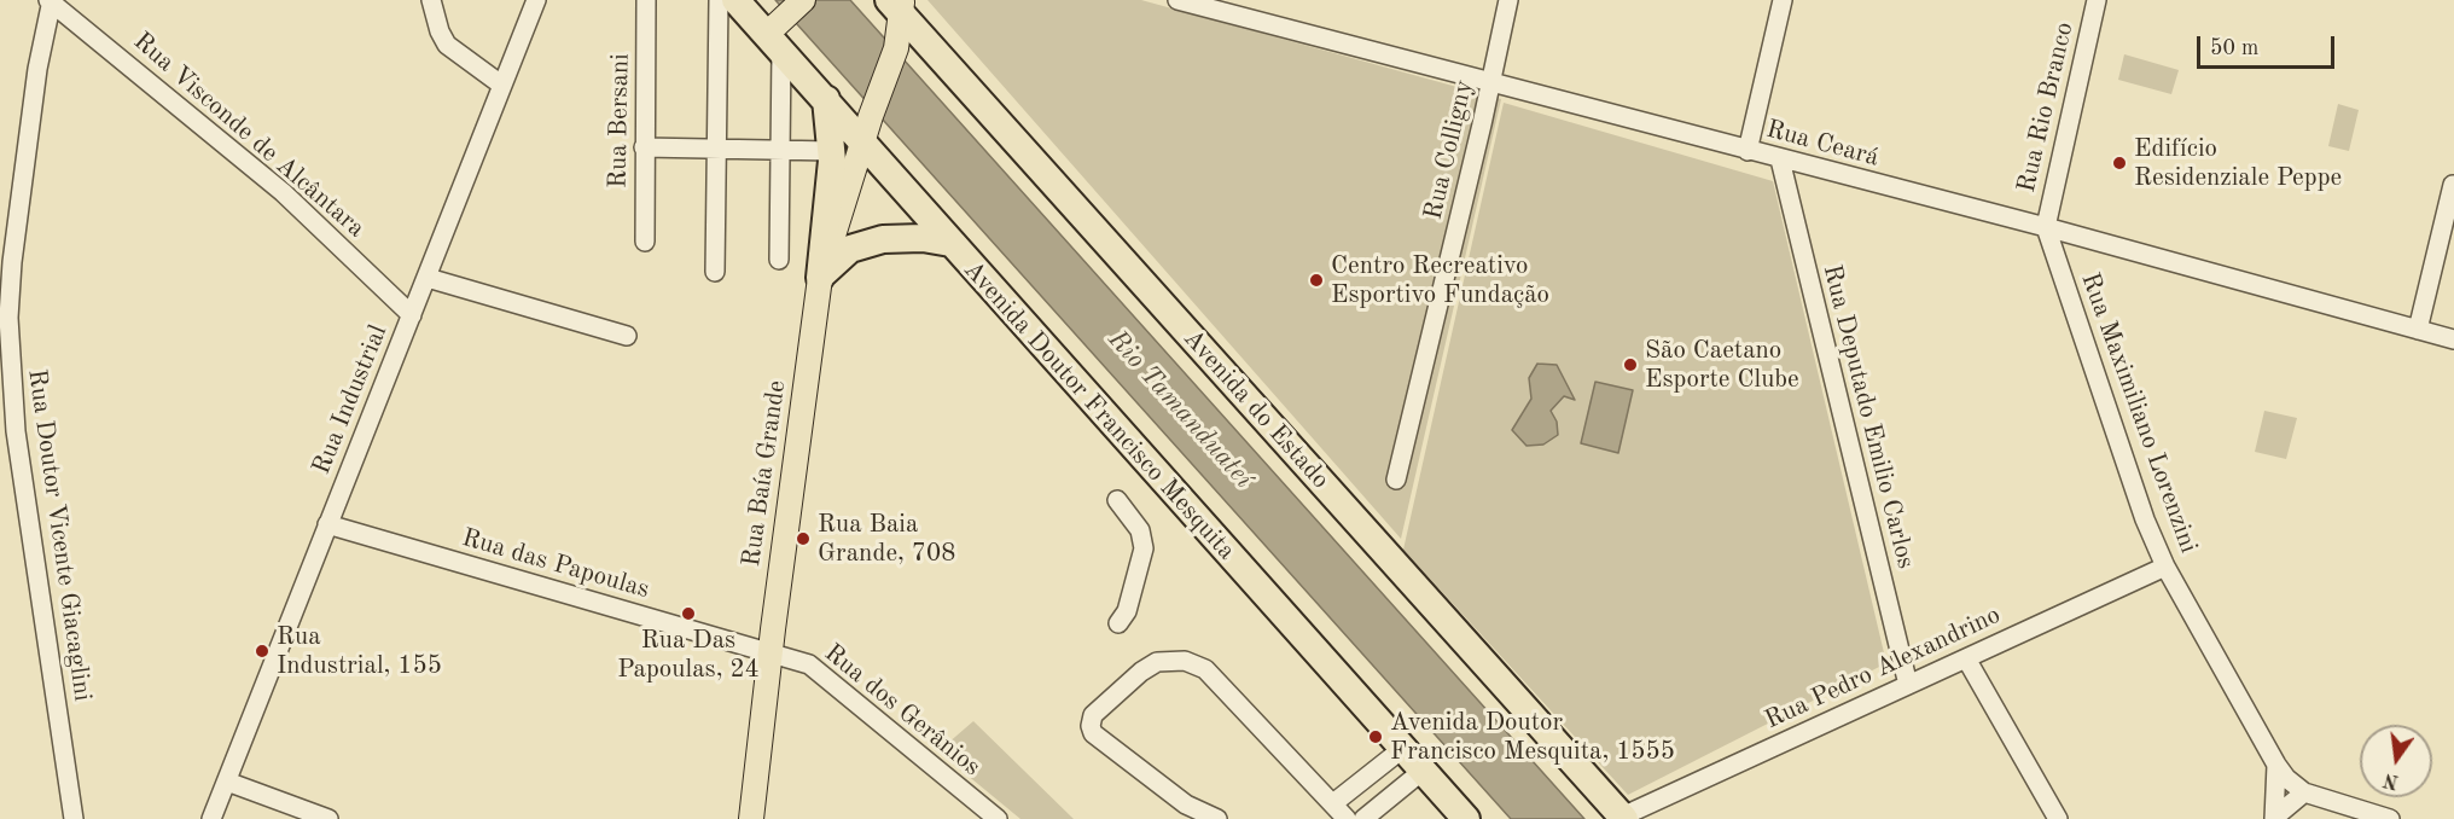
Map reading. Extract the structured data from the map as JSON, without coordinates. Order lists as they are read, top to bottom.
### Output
{
  "streets": {
    "highway": ["Avenida do Estado", "Avenida Doutor Francisco Mesquita"],
    "main road": ["Rua Baía Grande"],
    "street": [
      "Rua Rio Branco",
      "Rua Bersani",
      "Rua Visconde de Alcântara",
      "Rua Ceará",
      "Rua Colligny",
      "Rua Industrial",
      "Rua Maximiliano Lorenzini",
      "Rua Deputado Emilio Carlos",
      "Rua Doutor Vicente Giacaglini",
      "Rua das Papoulas",
      "Rua Pedro Alexandrino",
      "Rua dos Gerânios"
    ]
  },
  "crossings": [
    ["Rua Rio Branco", "Rua Ceará"],
    ["Rua Rio Branco", "Rua Maximiliano Lorenzini"],
    ["Rua Visconde de Alcântara", "Rua Industrial"],
    ["Rua Visconde de Alcântara", "Rua Doutor Vicente Giacaglini"],
    ["Rua Ceará", "Rua Colligny"],
    ["Rua Ceará", "Rua Maximiliano Lorenzini"],
    ["Rua Ceará", "Rua Deputado Emilio Carlos"],
    ["Rua Industrial", "Rua das Papoulas"],
    ["Avenida do Estado", "Rua Baía Grande"],
    ["Avenida do Estado", "Rua Pedro Alexandrino"],
    ["Avenida Doutor Francisco Mesquita", "Rua Baía Grande"],
    ["Rua Maximiliano Lorenzini", "Rua Pedro Alexandrino"],
    ["Rua Deputado Emilio Carlos", "Rua Pedro Alexandrino"],
    ["Rua Baía Grande", "Rua das Papoulas"],
    ["Rua Baía Grande", "Rua dos Gerânios"],
    ["Rua das Papoulas", "Rua dos Gerânios"]
  ],
  "water": ["Rio Tamanduateí"],
  "places": [
    "Edifício Residenziale Peppe",
    "Centro Recreativo Esportivo Fundação",
    "São Caetano Esporte Clube",
    "Rua Baia Grande, 708",
    "Rua Das Papoulas, 24",
    "Rua Industrial, 155",
    "Avenida Doutor Francisco Mesquita, 1555"
  ],
  "scale_bar": "50 m",
  "north": "bottom"
}
